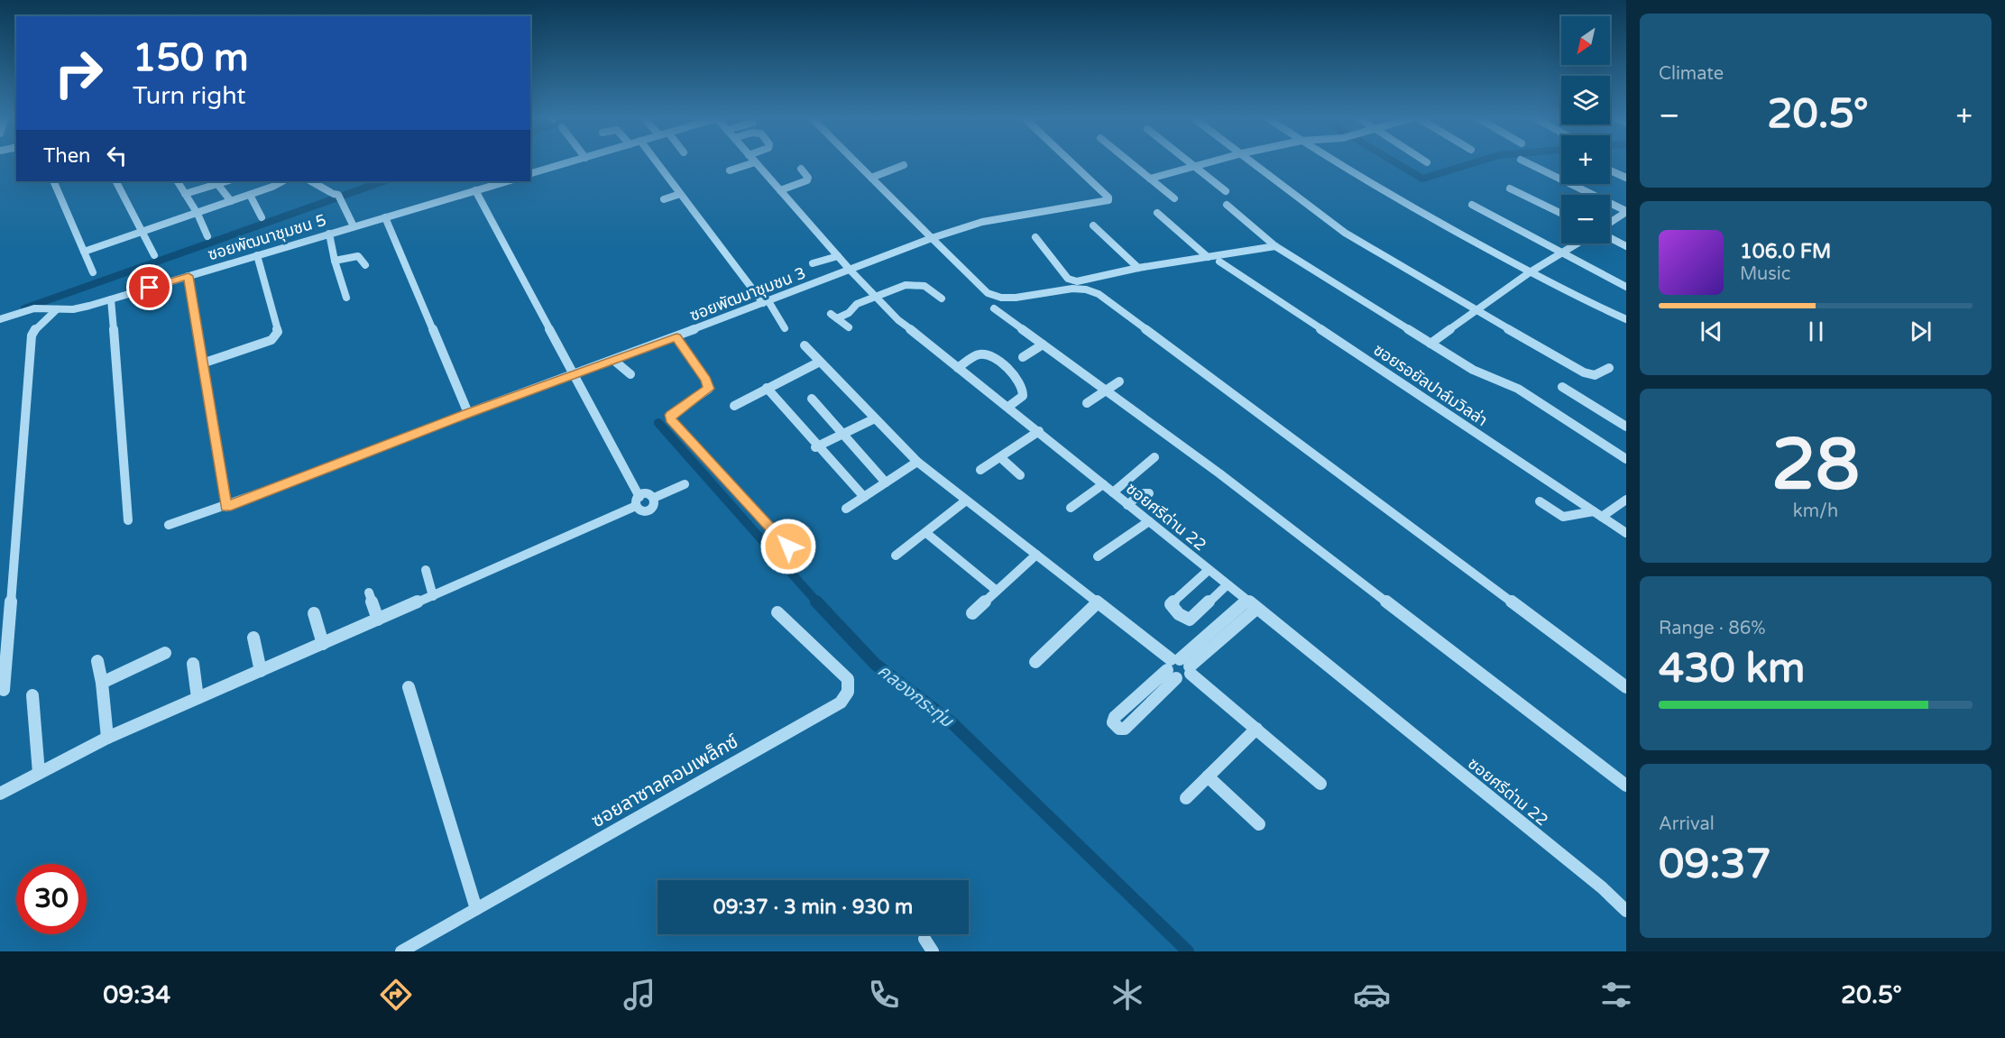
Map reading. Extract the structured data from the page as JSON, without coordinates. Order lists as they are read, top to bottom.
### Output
{
  "streets": {
    "street": [
      "ซอยพัฒนาชุมชน 5",
      "ซอยพัฒนาชุมชน 3",
      "ซอยรอยัลปาล์มวิลล่า",
      "ซอยศรีด่าน 22",
      "ซอยลาซาลคอมเพล็กซ์"
    ]
  },
  "crossings": [
    ["ซอยพัฒนาชุมชน 3", "ซอยศรีด่าน 22"]
  ],
  "water": ["คลองกระทุ่ม"],
  "north": "bottom left",
  "page": {
    "tile": [
      "Climate",
      ["28", "km/h"],
      ["Range · 86%", "430 km"],
      ["Arrival", "09:37"]
    ],
    "map_buttons": ["+", "−"],
    "turn": ["150 m", "Turn right"],
    "heat": ["−", "20.5°", "+"],
    "then": "Then",
    "song": ["106.0 FM", "Music"],
    "limit": "30",
    "trip": "09:37 · 3 min · 930 m",
    "tabs": ["09:34", "20.5°"]
  }
}
